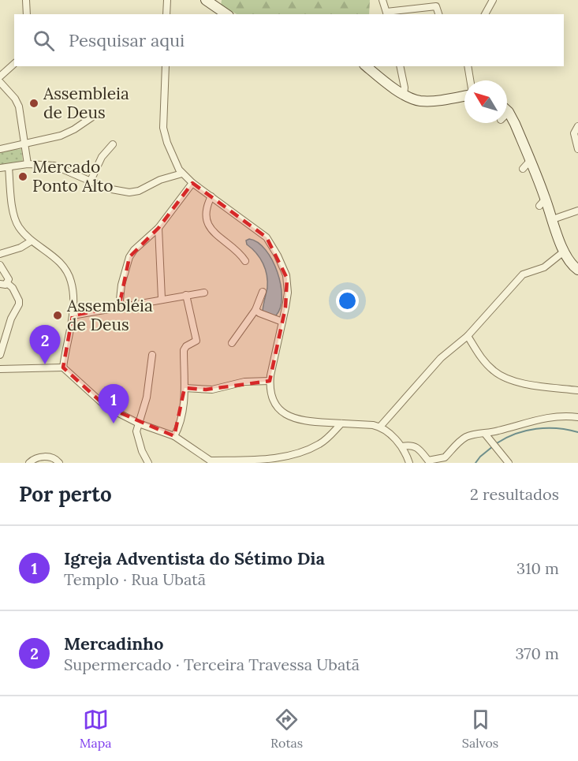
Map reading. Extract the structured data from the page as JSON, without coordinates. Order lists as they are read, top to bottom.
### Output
{
  "places": ["Assembleia de Deus", "Mercado Ponto Alto", "Assembléia de Deus"],
  "north": "top left",
  "page": {
    "search": "Pesquisar aqui",
    "pins": ["2", "1"],
    "heading": ["Por perto", "2 resultados"],
    "list": [
      {
        "mark": "1",
        "name": "Igreja Adventista do Sétimo Dia",
        "note": "Templo · Rua Ubatã",
        "value": "310 m"
      },
      {
        "mark": "2",
        "name": "Mercadinho",
        "note": "Supermercado · Terceira Travessa Ubatã",
        "value": "370 m"
      }
    ],
    "nav": ["Mapa", "Rotas", "Salvos"]
  }
}
